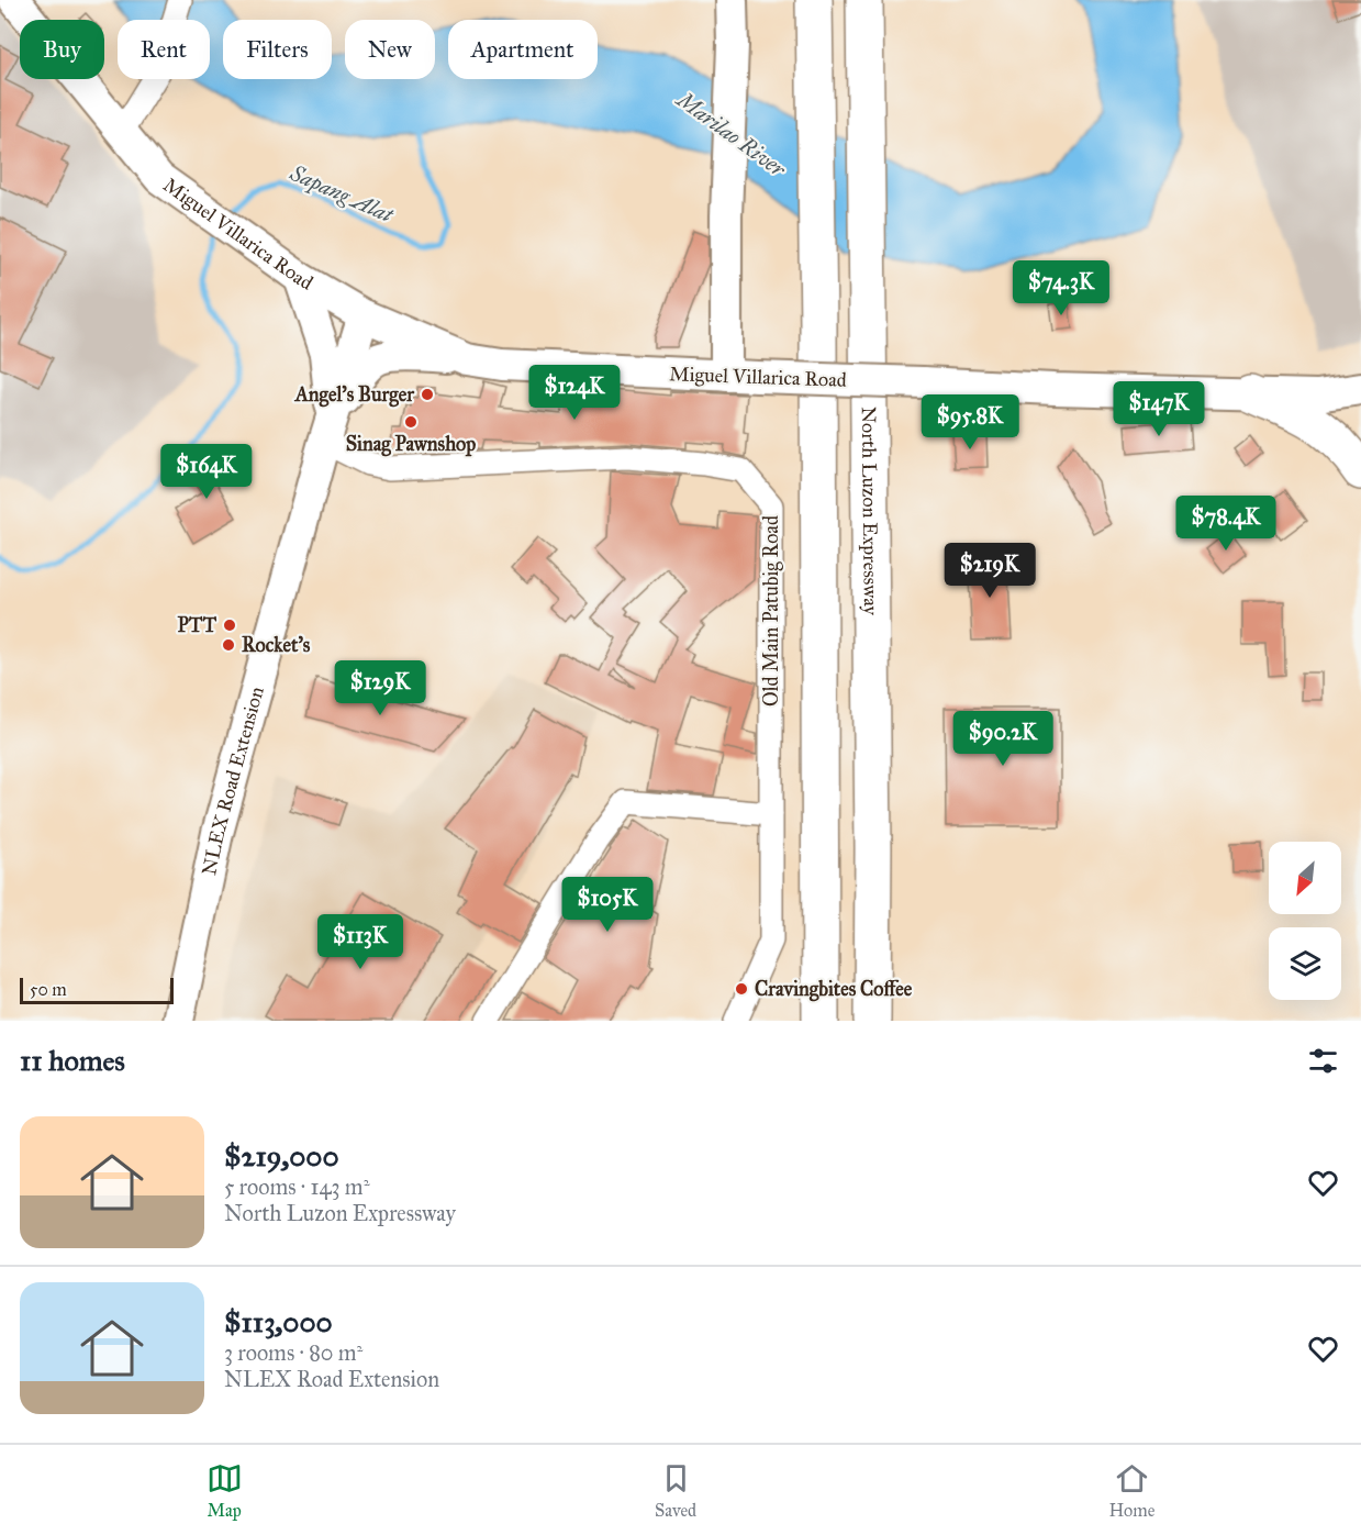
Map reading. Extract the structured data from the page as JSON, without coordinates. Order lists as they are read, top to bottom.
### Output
{
  "streets": {
    "highway": ["North Luzon Expressway"],
    "main road": ["Miguel Villarica Road", "NLEX Road Extension"],
    "street": ["Old Main Patubig Road"]
  },
  "crossings": [
    ["Miguel Villarica Road", "NLEX Road Extension"],
    ["Old Main Patubig Road", "NLEX Road Extension"]
  ],
  "water": ["Marilao River", "Sapang Alat"],
  "places": [
    "Angel's Burger",
    "Sinag Pawnshop",
    "PTT",
    "Rocket’s",
    "Cravingbites Coffee"
  ],
  "scale_bar": "50 m",
  "north": "bottom left",
  "page": {
    "chip": [
      "Buy",
      "Rent",
      "Filters",
      "New",
      "Apartment"
    ],
    "price": [
      "$74.3K",
      "$124K",
      "$147K",
      "$95.8K",
      "$164K",
      "$78.4K",
      "$219K",
      "$129K",
      "$90.2K",
      "$105K",
      "$113K"
    ],
    "scale": "50 m",
    "heading": "11 homes",
    "list": [
      {
        "name": "$219,000",
        "note": "5 rooms · 143 m² · North Luzon Expressway"
      },
      {
        "name": "$113,000",
        "note": "3 rooms · 80 m² · NLEX Road Extension"
      }
    ],
    "tabs": ["Map", "Saved", "Home"]
  }
}
